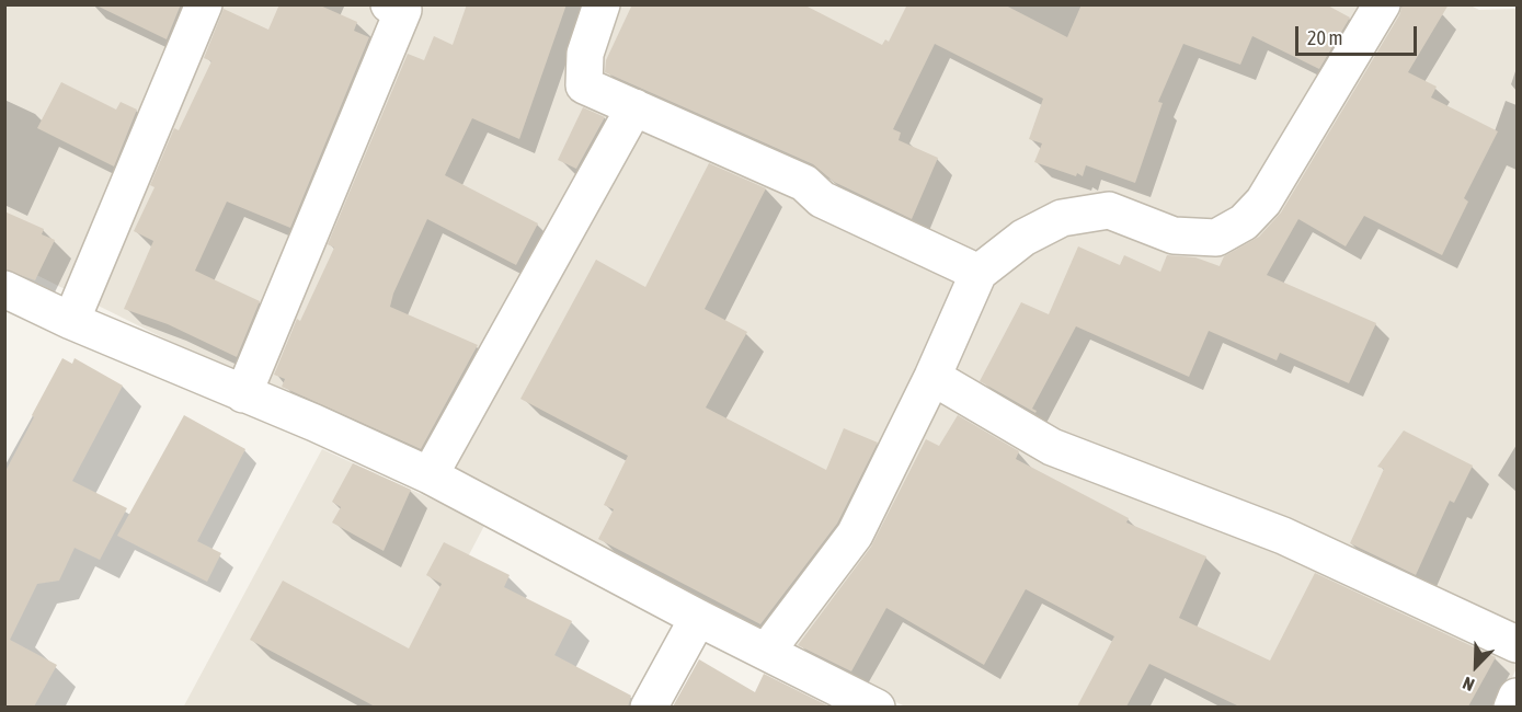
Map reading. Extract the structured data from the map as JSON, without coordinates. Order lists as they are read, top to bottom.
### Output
{
  "scale_bar": "20 m",
  "north": "bottom left"
}
